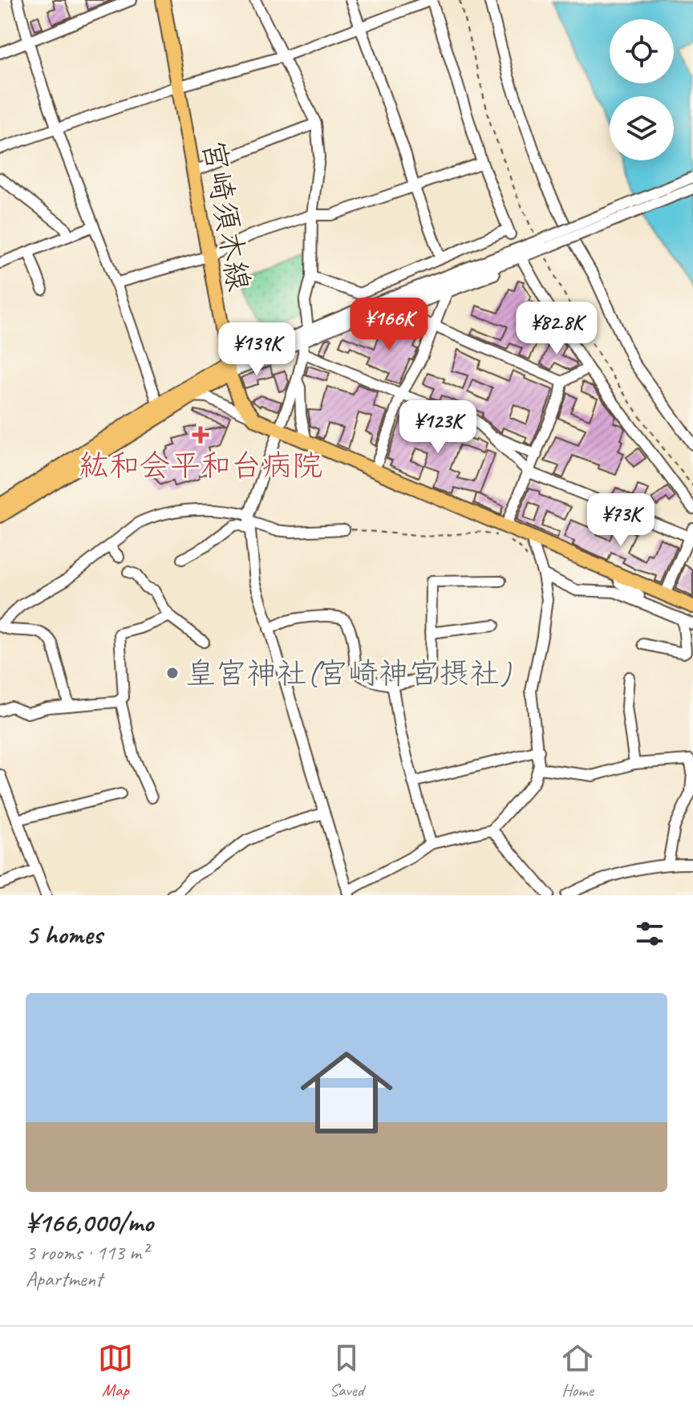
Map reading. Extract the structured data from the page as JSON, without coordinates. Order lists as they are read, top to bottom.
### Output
{
  "streets": {
    "main road": ["宮崎須木線"]
  },
  "places": {
    "health": ["紘和会平和台病院"],
    "other": ["皇宮神社(宮崎神宮摂社)"]
  },
  "page": {
    "price": [
      "¥166K",
      "¥82.8K",
      "¥139K",
      "¥123K",
      "¥73K"
    ],
    "heading": "5 homes",
    "list": [
      {
        "name": "¥166,000/mo",
        "note": "3 rooms · 113 m² · Apartment"
      }
    ],
    "tabs": ["Map", "Saved", "Home"]
  }
}
